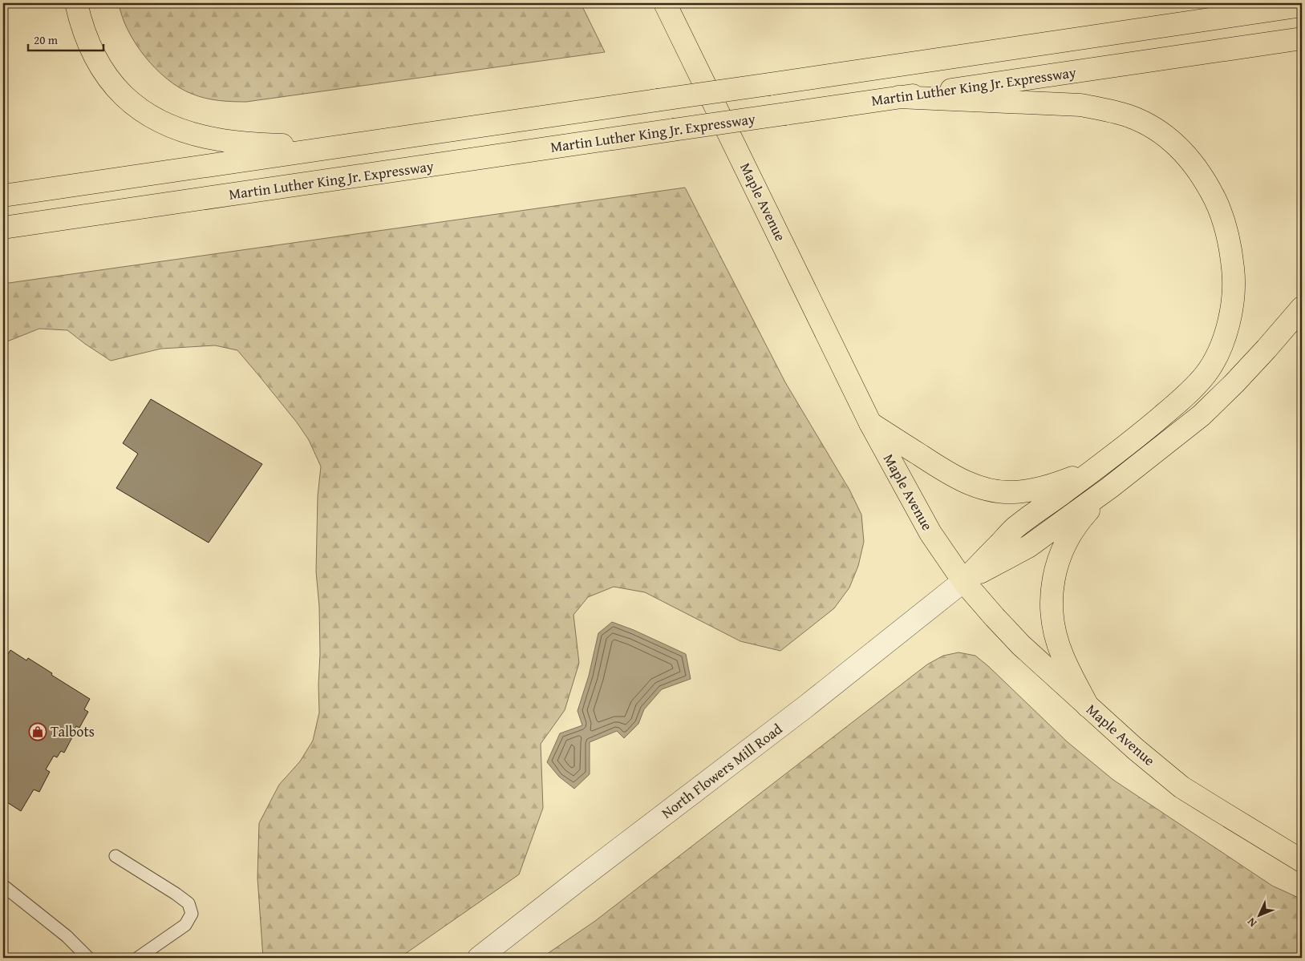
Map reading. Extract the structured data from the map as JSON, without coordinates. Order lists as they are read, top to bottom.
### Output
{
  "streets": {
    "main road": ["Martin Luther King Jr. Expressway", "Maple Avenue"],
    "street": ["North Flowers Mill Road"]
  },
  "crossings": [
    ["Maple Avenue", "North Flowers Mill Road"]
  ],
  "places": {
    "shop": ["Talbots"]
  },
  "scale_bar": "20 m",
  "north": "bottom left"
}
